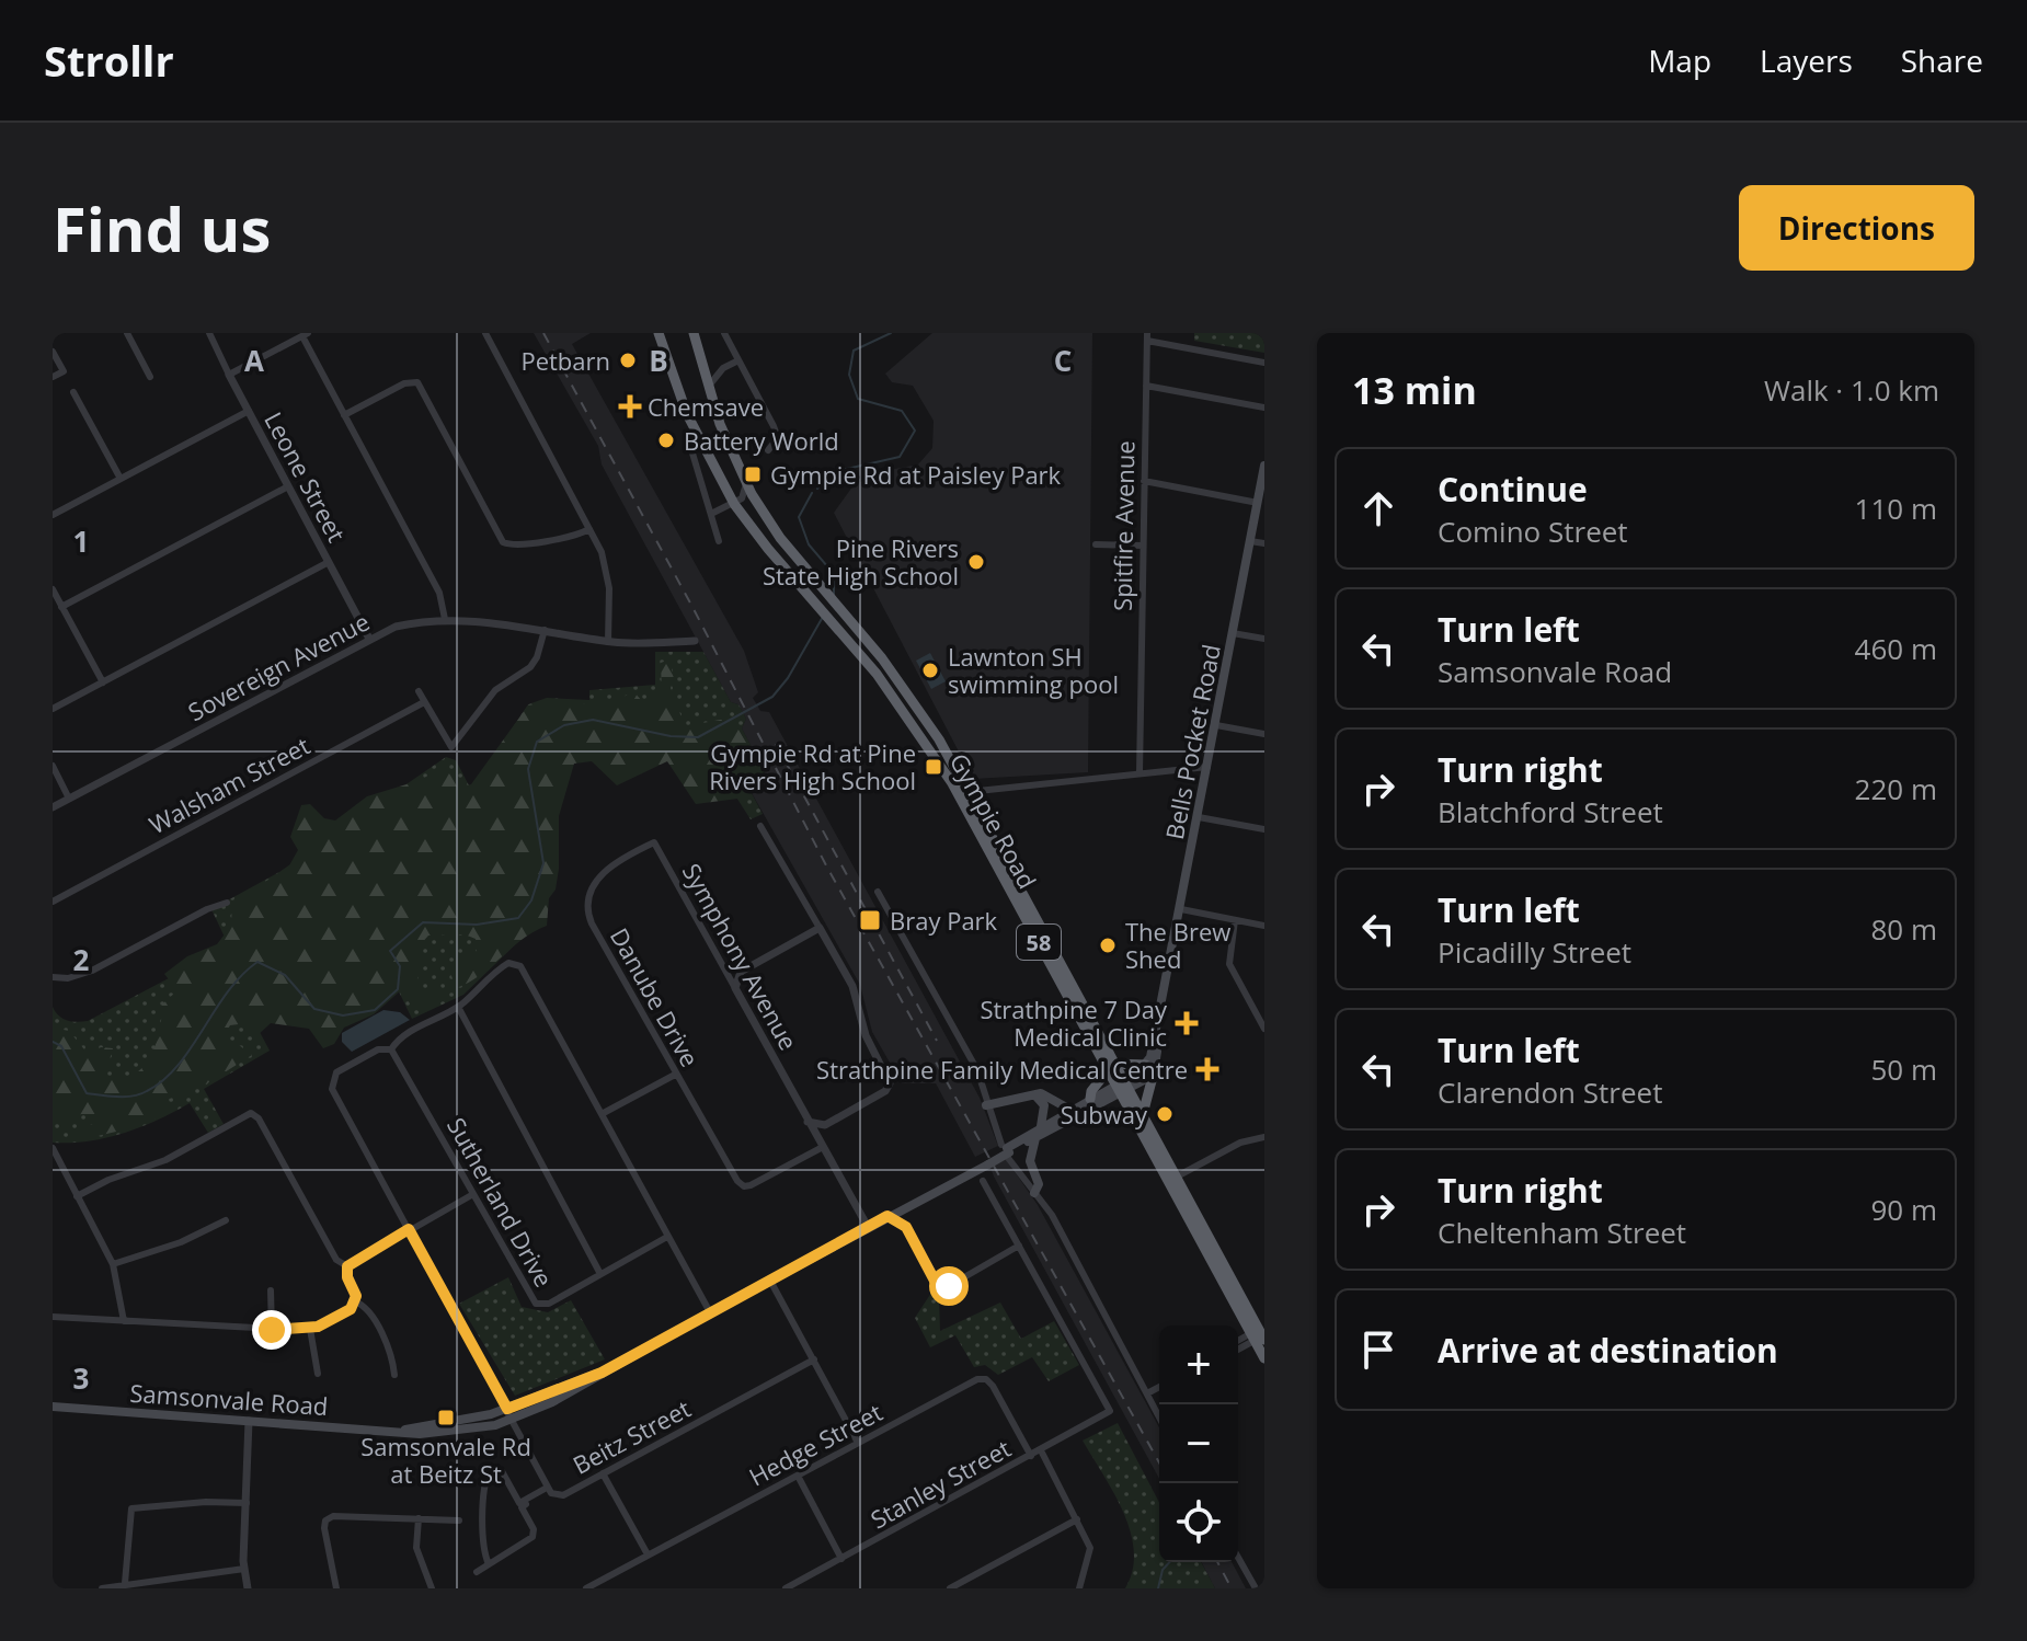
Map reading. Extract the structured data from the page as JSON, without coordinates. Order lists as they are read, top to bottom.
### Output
{
  "streets": {
    "highway": ["Gympie Road", "58"],
    "main road": ["Bells Pocket Road", "Samsonvale Road"],
    "street": [
      "Leone Street",
      "Spitfire Avenue",
      "Sovereign Avenue",
      "Walsham Street",
      "Symphony Avenue",
      "Danube Drive",
      "Sutherland Drive",
      "Beitz Street",
      "Hedge Street",
      "Stanley Street"
    ]
  },
  "crossings": [
    ["Leone Street", "Sovereign Avenue"],
    ["Gympie Road", "Samsonvale Road"],
    ["Symphony Avenue", "Danube Drive"],
    ["Symphony Avenue", "Samsonvale Road"],
    ["Sutherland Drive", "Beitz Street"],
    ["Samsonvale Road", "Beitz Street"],
    ["Hedge Street", "Stanley Street"]
  ],
  "places": {
    "other": [
      "Petbarn",
      "Battery World",
      "Pine Rivers State High School",
      "Lawnton SH swimming pool",
      "The Brew Shed",
      "Subway"
    ],
    "health": ["Chemsave", "Strathpine 7 Day Medical Clinic", "Strathpine Family Medical Centre"],
    "transit": [
      "Gympie Rd at Paisley Park",
      "Gympie Rd at Pine Rivers High School",
      "Bray Park",
      "Samsonvale Rd at Beitz St"
    ]
  },
  "page": {
    "header": "Strollr",
    "nav": ["Map", "Layers", "Share"],
    "buttons": "Directions",
    "title": "Find us",
    "heading": ["13 min", "Walk · 1.0 km"],
    "list": [
      ["Continue", "Comino Street", "110 m"],
      ["Turn left", "Samsonvale Road", "460 m"],
      ["Turn right", "Blatchford Street", "220 m"],
      ["Turn left", "Picadilly Street", "80 m"],
      ["Turn left", "Clarendon Street", "50 m"],
      ["Turn right", "Cheltenham Street", "90 m"],
      "Arrive at destination"
    ],
    "map_buttons": ["+", "−"]
  },
  "grid": {
    "columns": ["A", "B", "C"],
    "rows": ["1", "2", "3"]
  }
}
